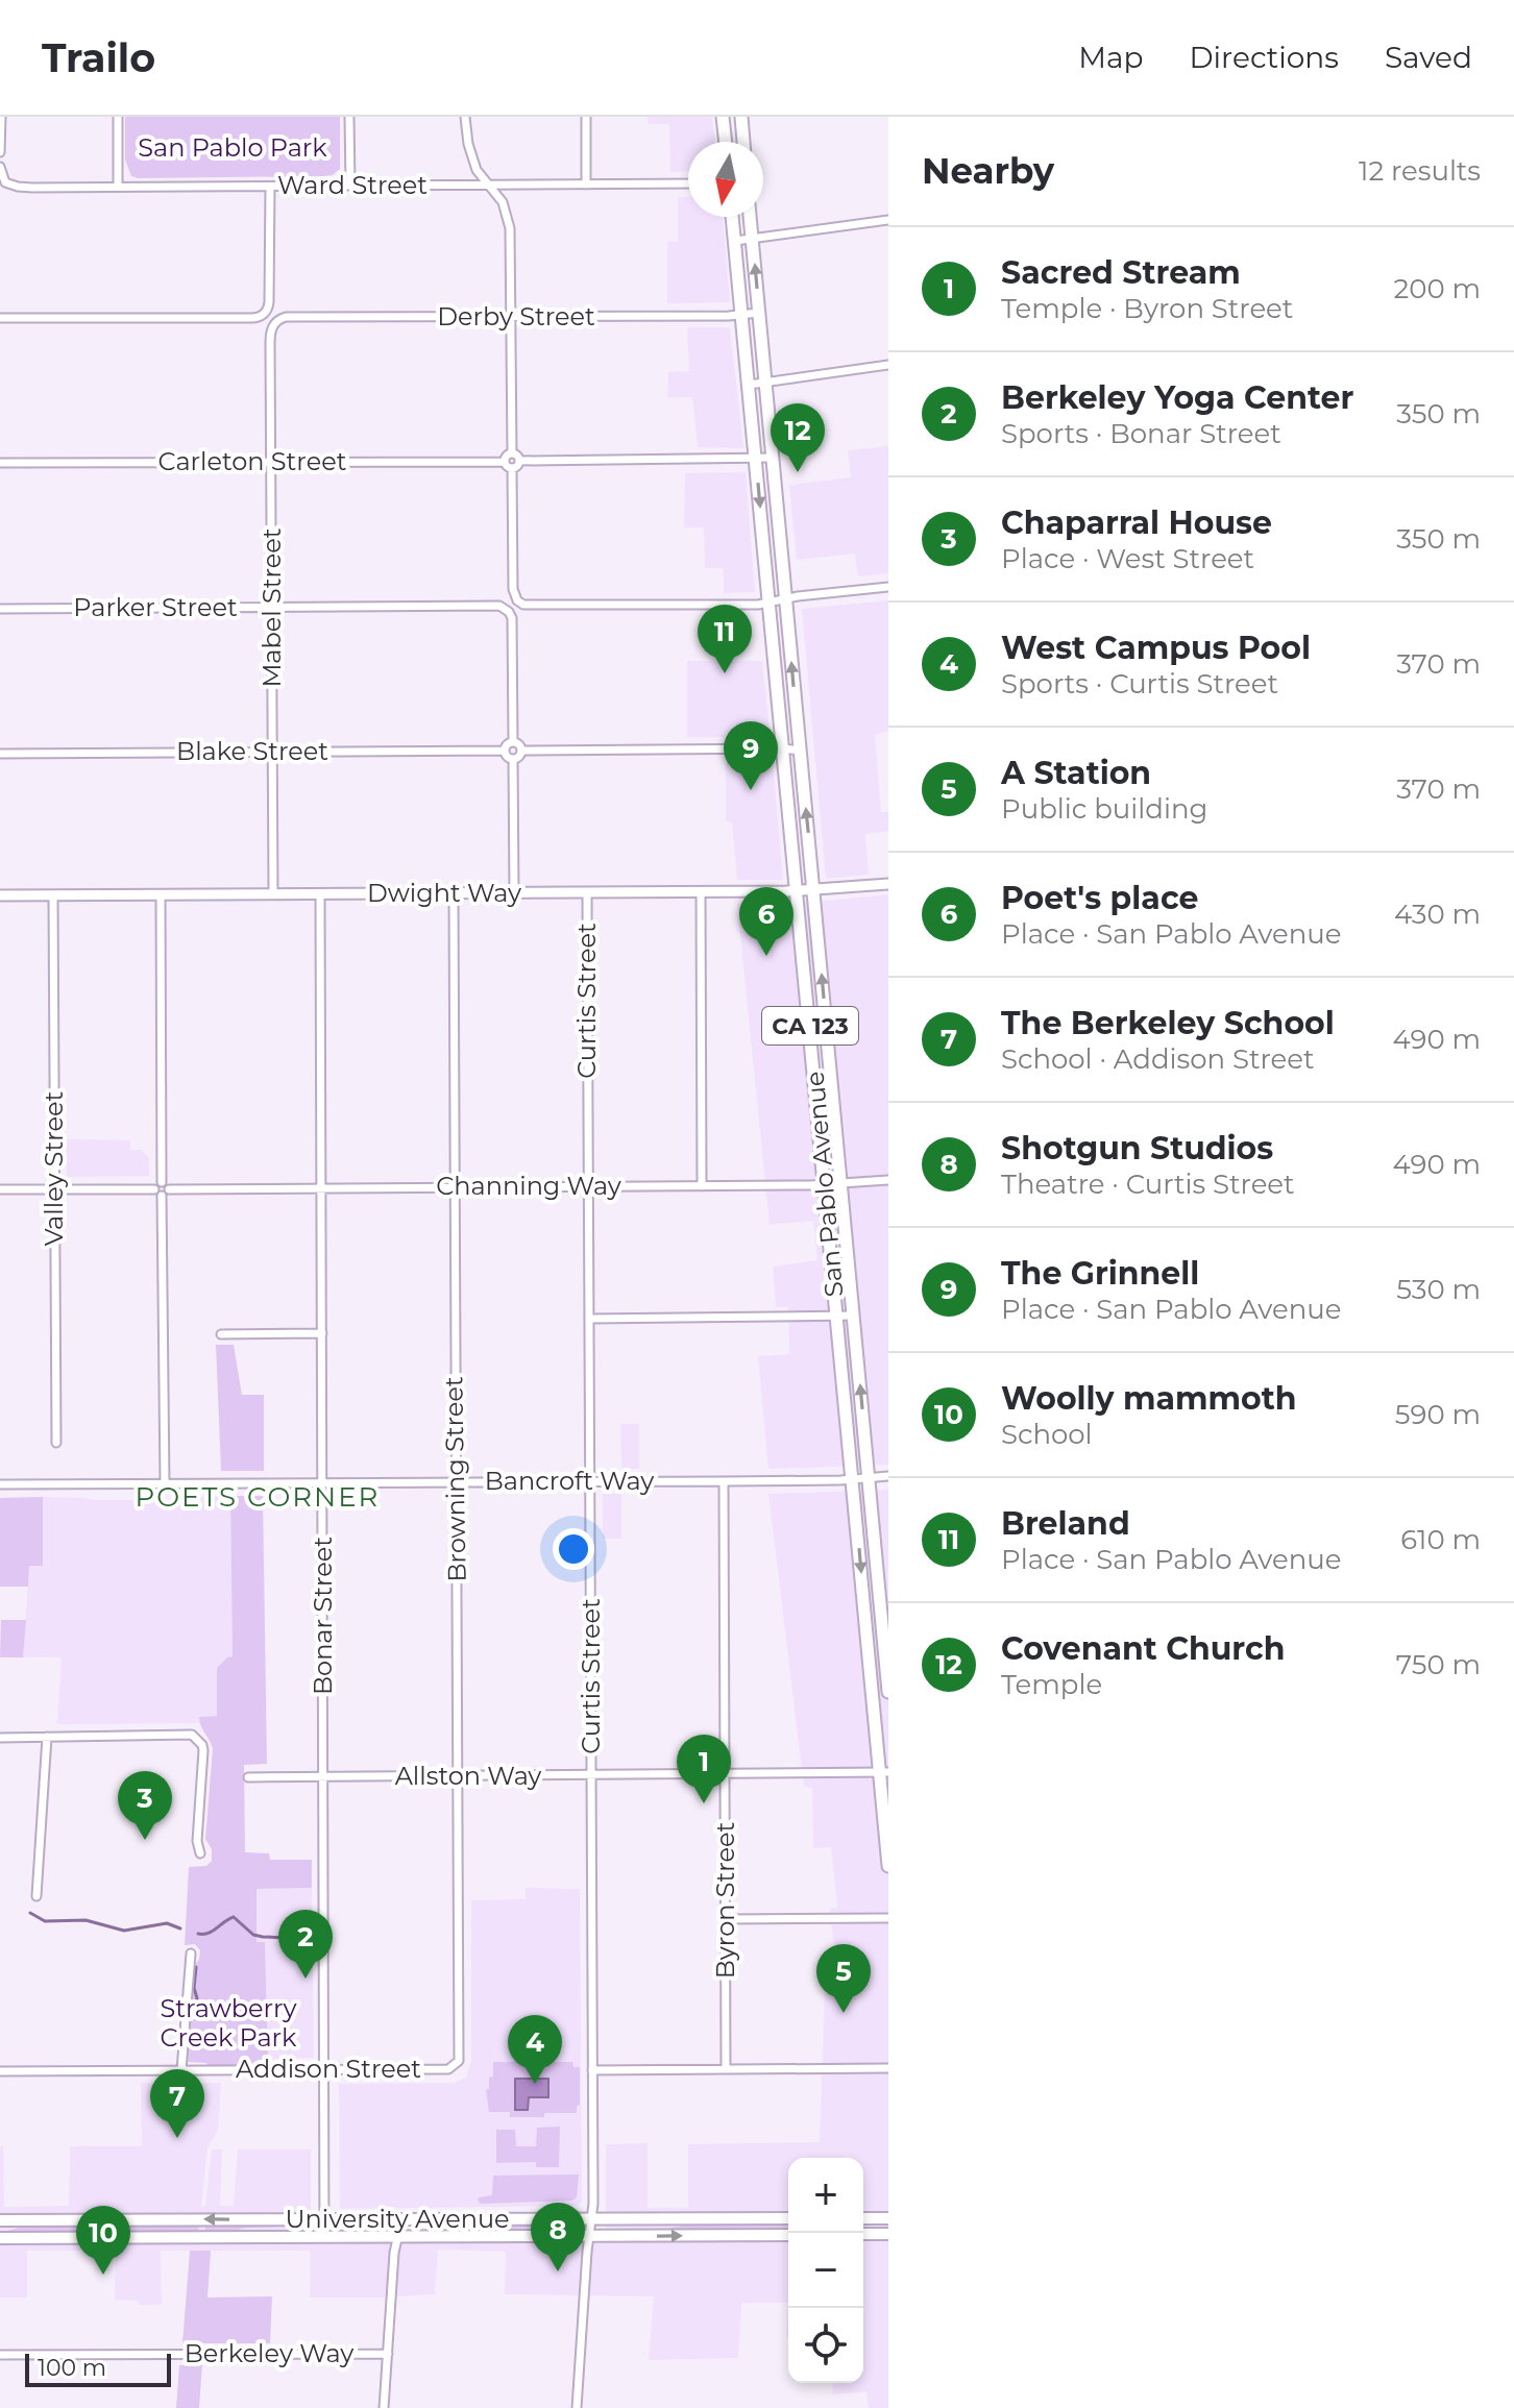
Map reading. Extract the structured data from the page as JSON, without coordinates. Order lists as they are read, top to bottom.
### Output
{
  "streets": {
    "main road": ["CA 123", "San Pablo Avenue", "University Avenue"],
    "street": [
      "Ward Street",
      "Derby Street",
      "Carleton Street",
      "Parker Street",
      "Mabel Street",
      "Blake Street",
      "Dwight Way",
      "Curtis Street",
      "Valley Street",
      "Channing Way",
      "Browning Street",
      "Bancroft Way",
      "Bonar Street",
      "Allston Way",
      "Byron Street",
      "Addison Street",
      "Berkeley Way"
    ]
  },
  "crossings": [
    ["Derby Street", "Mabel Street"],
    ["Derby Street", "San Pablo Avenue"],
    ["Carleton Street", "Mabel Street"],
    ["Parker Street", "Mabel Street"],
    ["Parker Street", "Blake Street"],
    ["Mabel Street", "Blake Street"],
    ["Mabel Street", "Dwight Way"],
    ["Dwight Way", "Curtis Street"],
    ["Dwight Way", "Valley Street"],
    ["Dwight Way", "San Pablo Avenue"],
    ["Dwight Way", "Browning Street"],
    ["Dwight Way", "Bonar Street"],
    ["Curtis Street", "Channing Way"],
    ["Curtis Street", "Bancroft Way"],
    ["Curtis Street", "Allston Way"],
    ["Curtis Street", "University Avenue"],
    ["San Pablo Avenue", "Channing Way"],
    ["San Pablo Avenue", "Bancroft Way"],
    ["San Pablo Avenue", "Allston Way"],
    ["Channing Way", "Browning Street"],
    ["Channing Way", "Bonar Street"],
    ["Browning Street", "Bancroft Way"],
    ["Browning Street", "Allston Way"],
    ["Browning Street", "Addison Street"],
    ["Bancroft Way", "Bonar Street"],
    ["Bancroft Way", "Byron Street"],
    ["Bonar Street", "Allston Way"],
    ["Bonar Street", "Addison Street"],
    ["Bonar Street", "University Avenue"],
    ["Allston Way", "Byron Street"]
  ],
  "districts": ["POETS CORNER"],
  "parks": ["San Pablo Park", "Strawberry Creek Park"],
  "scale_bar": "100 m",
  "north": "bottom",
  "page": {
    "header": "Trailo",
    "nav": ["Map", "Directions", "Saved"],
    "heading": ["Nearby", "12 results"],
    "list": [
      {
        "mark": "1",
        "name": "Sacred Stream",
        "note": "Temple · Byron Street",
        "value": "200 m"
      },
      {
        "mark": "2",
        "name": "Berkeley Yoga Center",
        "note": "Sports · Bonar Street",
        "value": "350 m"
      },
      {
        "mark": "3",
        "name": "Chaparral House",
        "note": "Place · West Street",
        "value": "350 m"
      },
      {
        "mark": "4",
        "name": "West Campus Pool",
        "note": "Sports · Curtis Street",
        "value": "370 m"
      },
      {
        "mark": "5",
        "name": "A Station",
        "note": "Public building",
        "value": "370 m"
      },
      {
        "mark": "6",
        "name": "Poet's place",
        "note": "Place · San Pablo Avenue",
        "value": "430 m"
      },
      {
        "mark": "7",
        "name": "The Berkeley School",
        "note": "School · Addison Street",
        "value": "490 m"
      },
      {
        "mark": "8",
        "name": "Shotgun Studios",
        "note": "Theatre · Curtis Street",
        "value": "490 m"
      },
      {
        "mark": "9",
        "name": "The Grinnell",
        "note": "Place · San Pablo Avenue",
        "value": "530 m"
      },
      {
        "mark": "10",
        "name": "Woolly mammoth",
        "note": "School",
        "value": "590 m"
      },
      {
        "mark": "11",
        "name": "Breland",
        "note": "Place · San Pablo Avenue",
        "value": "610 m"
      },
      {
        "mark": "12",
        "name": "Covenant Church",
        "note": "Temple",
        "value": "750 m"
      }
    ],
    "pins": [
      "12",
      "11",
      "9",
      "6",
      "1",
      "3",
      "2",
      "5",
      "4",
      "7",
      "8",
      "10"
    ],
    "map_buttons": ["+", "−"],
    "scale": "100 m"
  }
}
